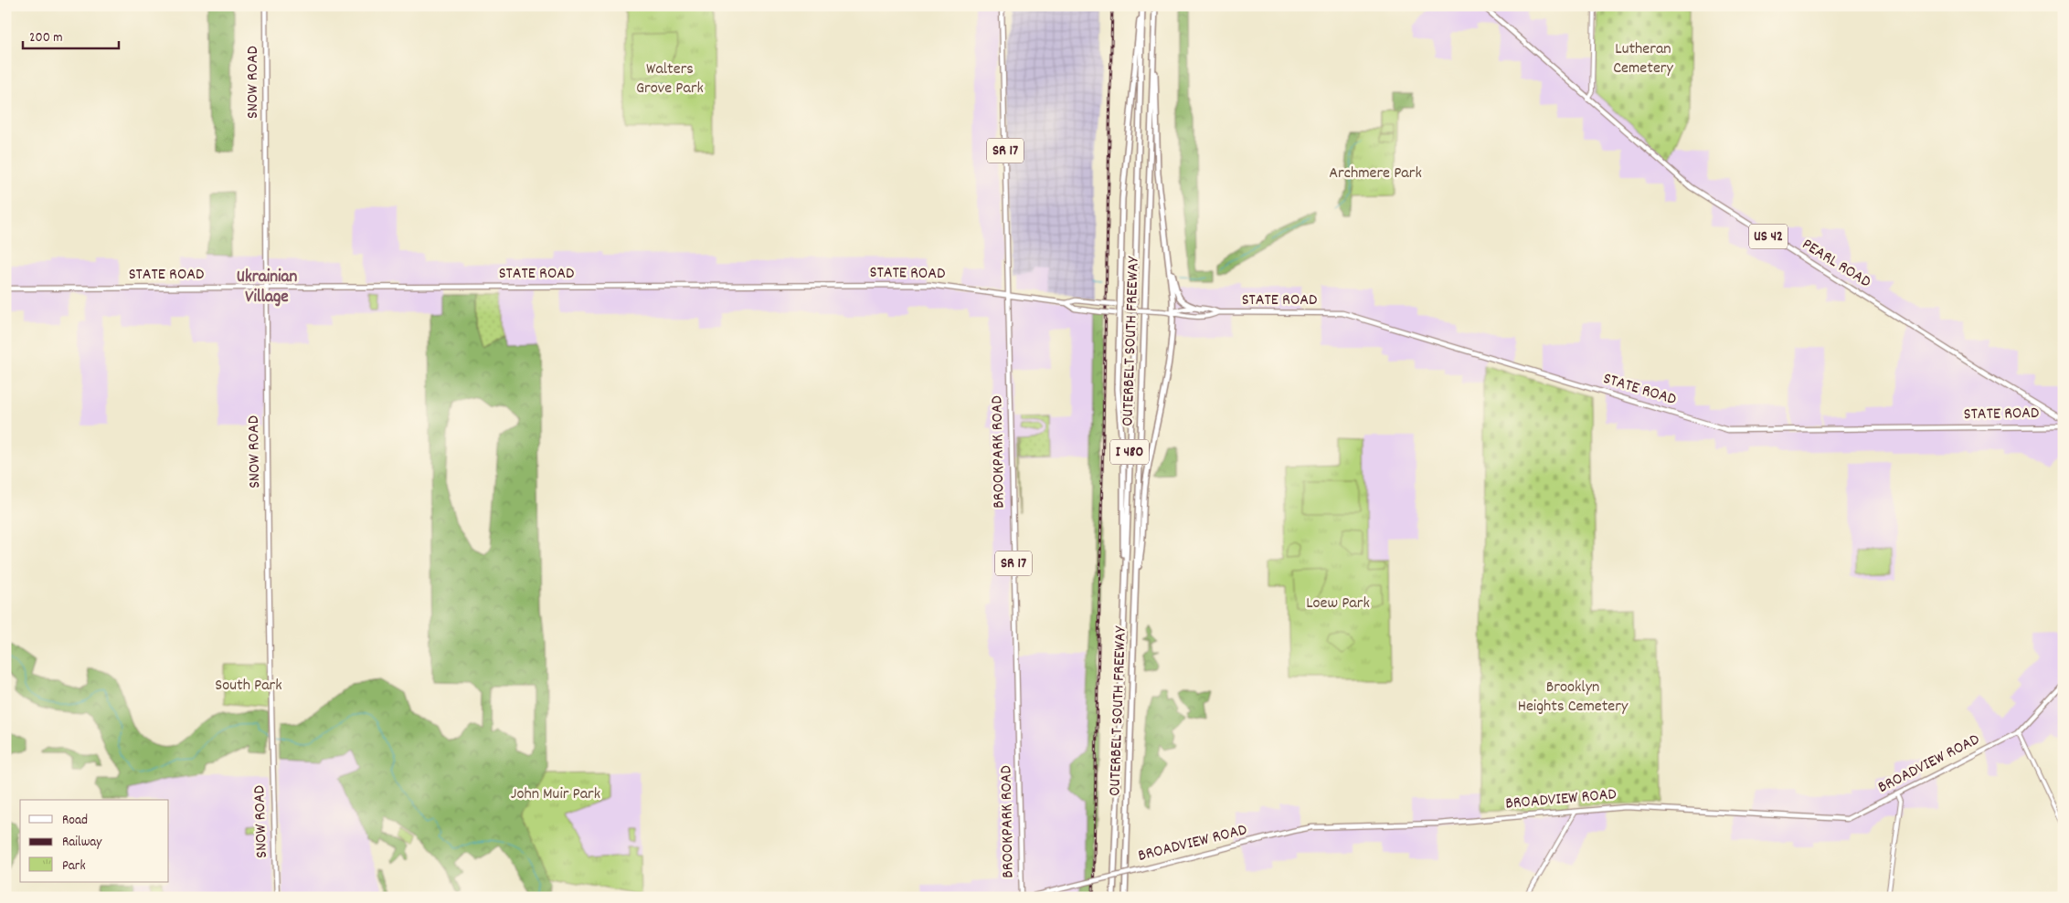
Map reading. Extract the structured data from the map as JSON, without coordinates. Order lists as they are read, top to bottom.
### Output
{
  "streets": {
    "highway": ["OUTERBELT SOUTH FREEWAY", "I 480"],
    "main road": [
      "SNOW ROAD",
      "SR 17",
      "US 42",
      "PEARL ROAD",
      "STATE ROAD",
      "BROOKPARK ROAD",
      "BROADVIEW ROAD"
    ]
  },
  "crossings": [
    ["SNOW ROAD", "STATE ROAD"],
    ["STATE ROAD", "BROOKPARK ROAD"]
  ],
  "districts": ["Ukrainian Village"],
  "parks": [
    "Lutheran Cemetery",
    "Walters Grove Park",
    "Archmere Park",
    "Loew Park",
    "South Park",
    "Brooklyn Heights Cemetery",
    "John Muir Park"
  ],
  "legend": ["Road", "Railway", "Park"],
  "scale_bar": "200 m"
}
